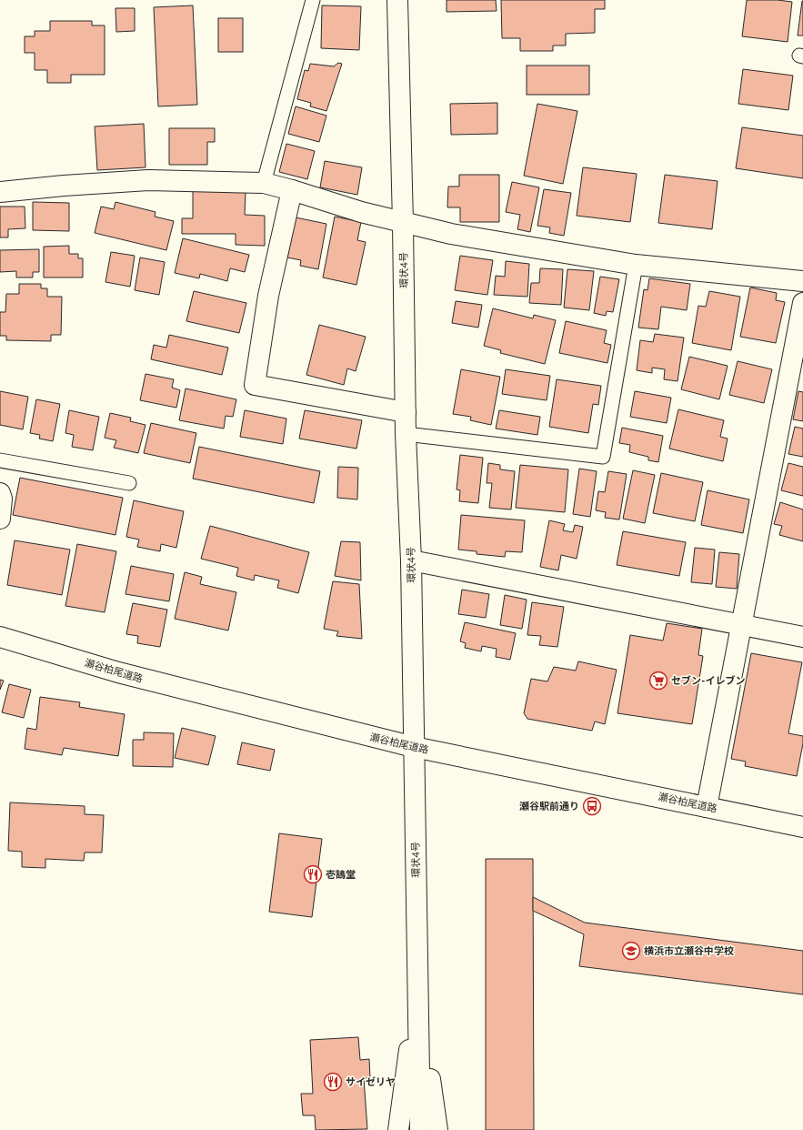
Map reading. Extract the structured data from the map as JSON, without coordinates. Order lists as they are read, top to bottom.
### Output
{
  "streets": {
    "main road": ["環状4号", "瀬谷柏尾道路"]
  },
  "crossings": [
    ["環状4号", "瀬谷柏尾道路"]
  ],
  "places": {
    "supermarket": ["セブン-イレブン"],
    "bus stop": ["瀬谷駅前通り"],
    "restaurant": ["壱鵠堂", "サイゼリヤ"],
    "school or university": ["横浜市立瀬谷中学校"]
  }
}
